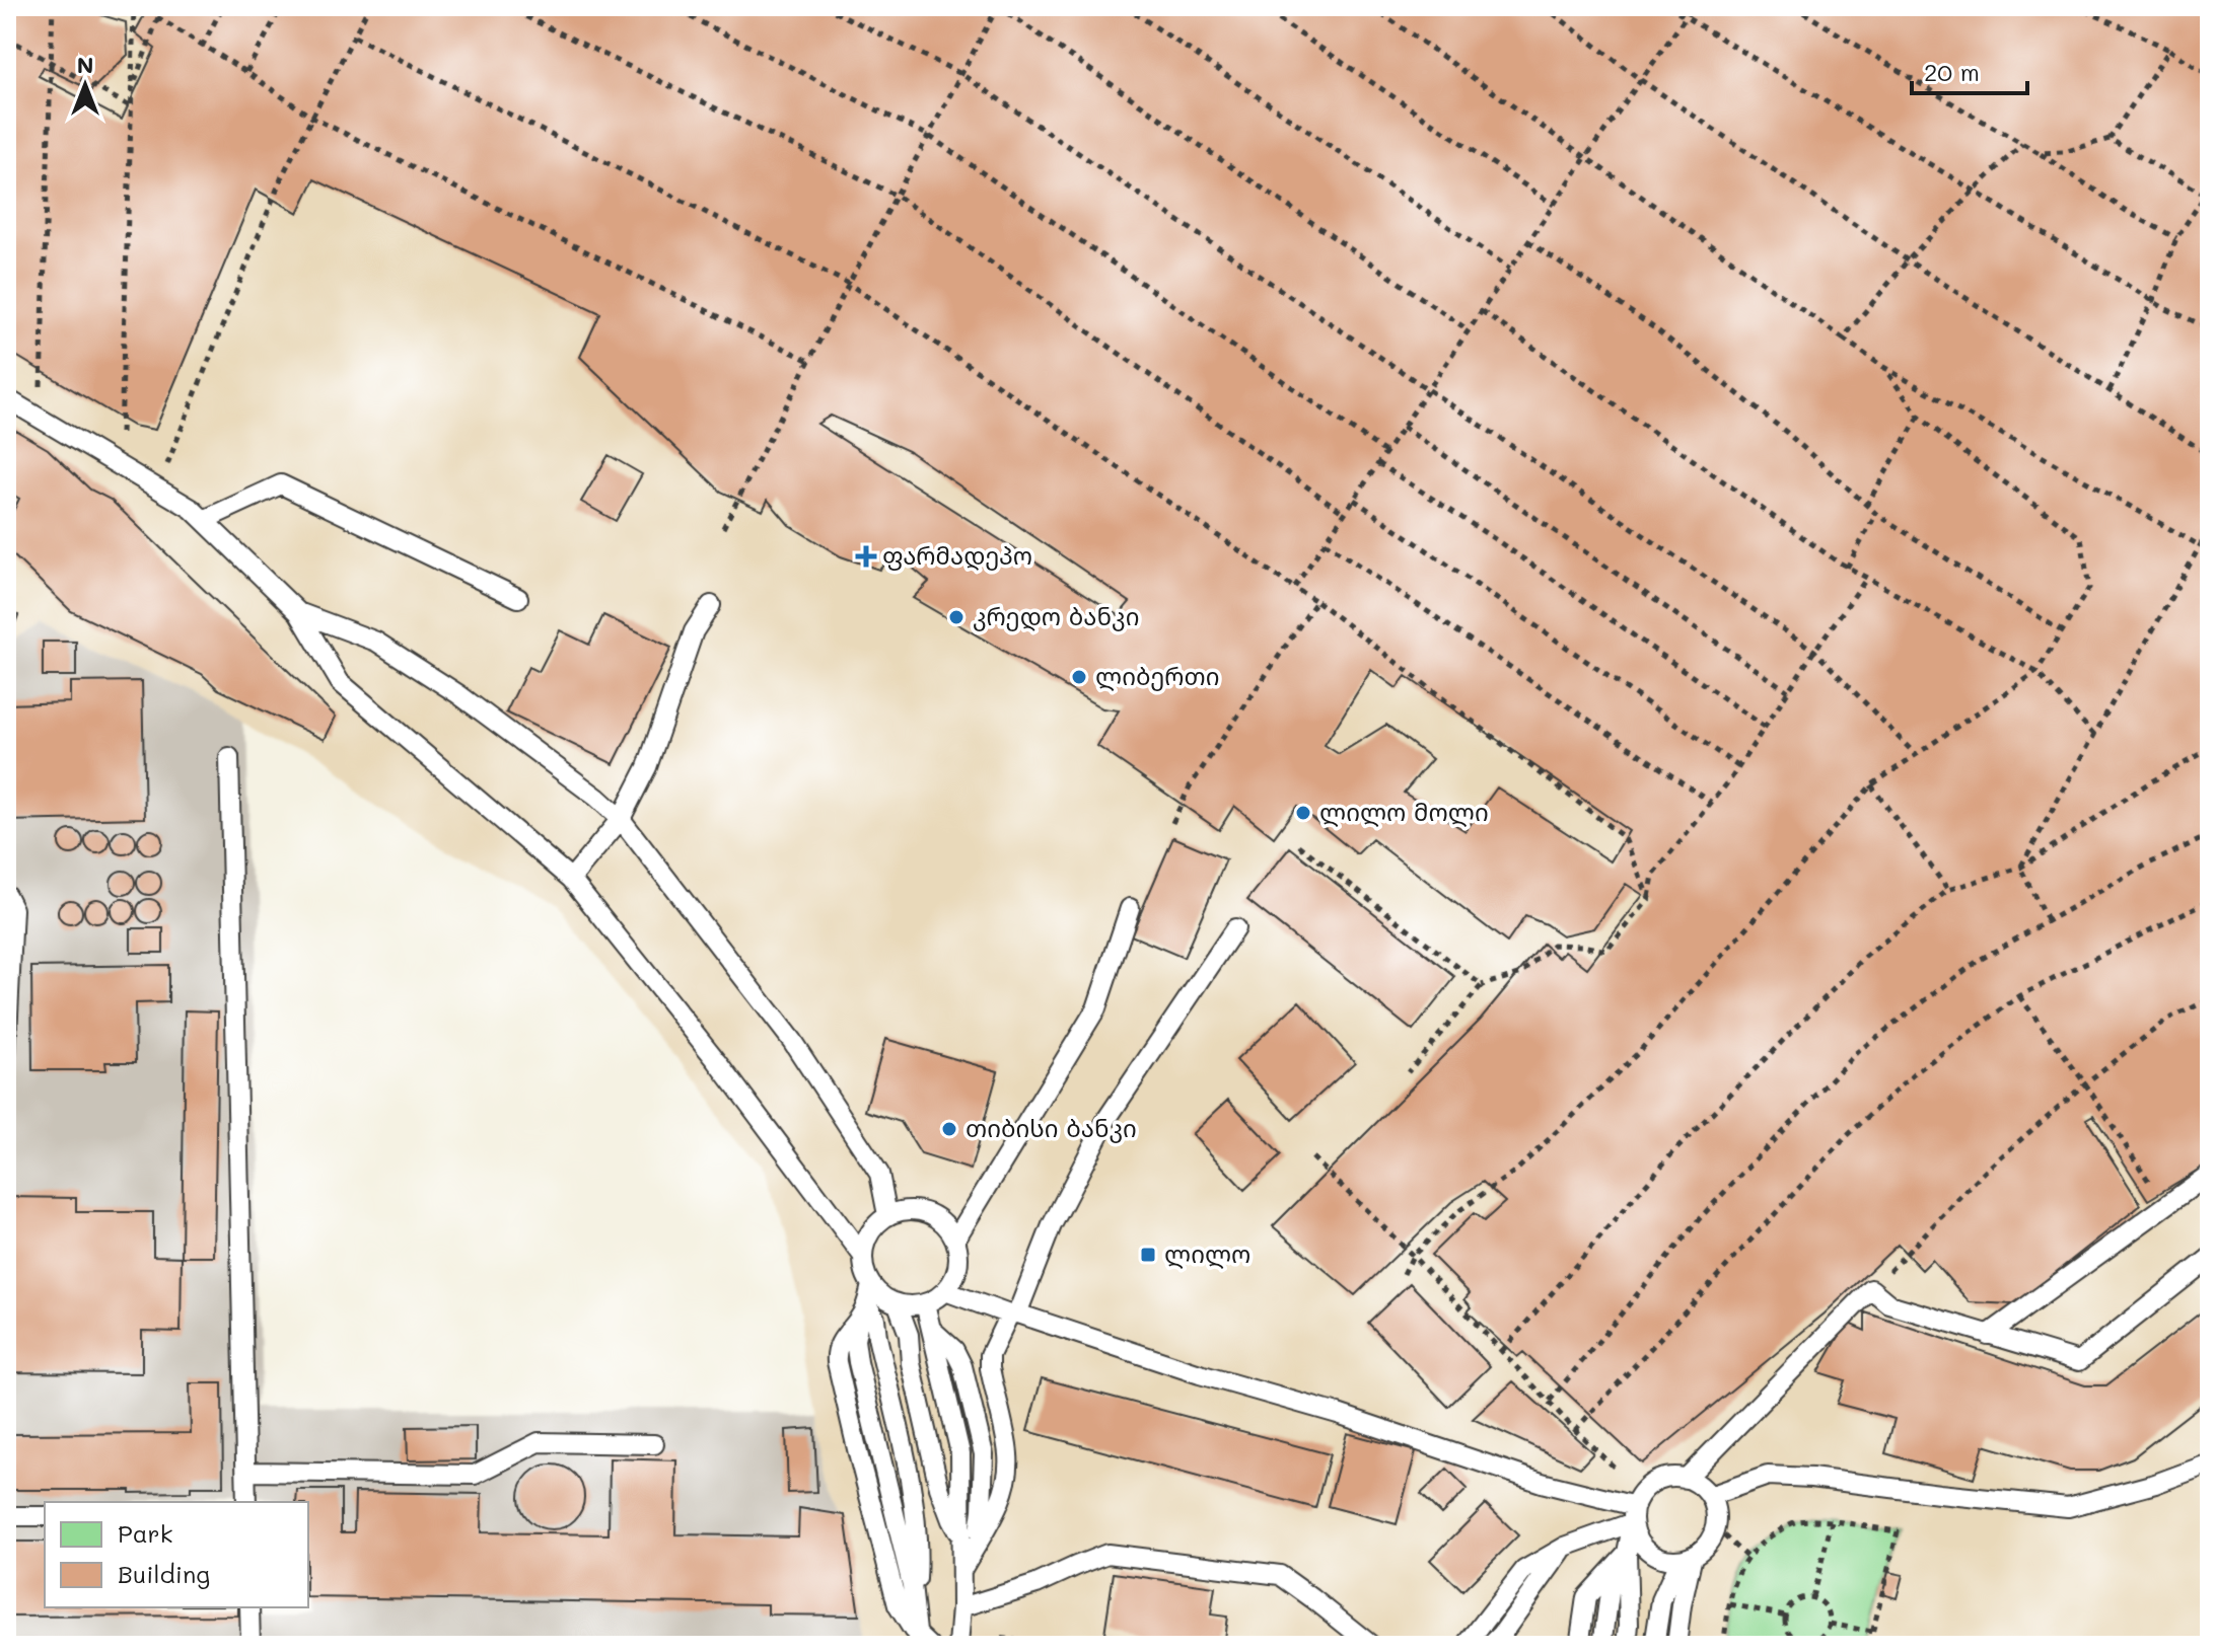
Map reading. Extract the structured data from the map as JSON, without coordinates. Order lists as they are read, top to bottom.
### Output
{
  "places": {
    "health": ["ფარმადეპო"],
    "other": [
      "კრედო ბანკი",
      "ლიბერთი",
      "ლილო მოლი",
      "თიბისი ბანკი"
    ],
    "transit": ["ლილო"]
  },
  "legend": ["Park", "Building"],
  "scale_bar": "20 m",
  "north": "top"
}
